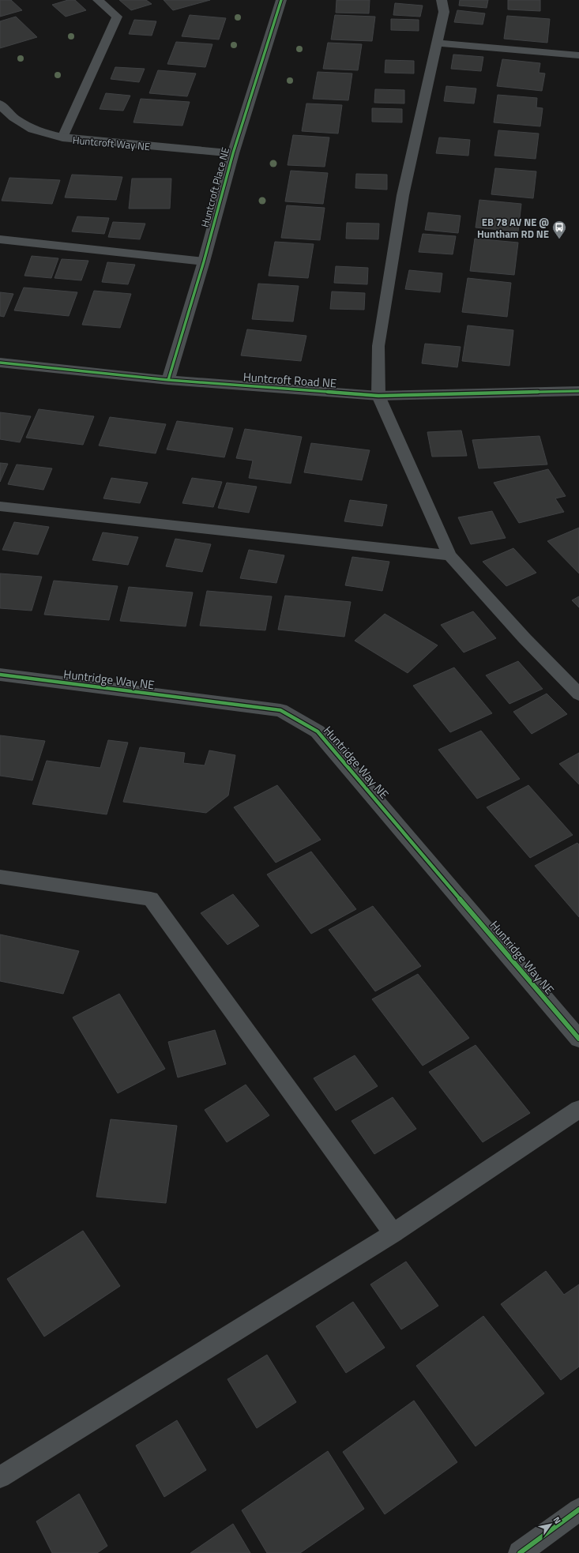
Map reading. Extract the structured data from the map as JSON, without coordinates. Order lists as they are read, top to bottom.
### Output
{
  "streets": {
    "street": [
      "Huntcroft Way NE",
      "Huntcroft Place NE",
      "Huntcroft Road NE",
      "Huntridge Way NE"
    ]
  },
  "crossings": [
    ["Huntcroft Way NE", "Huntcroft Place NE"],
    ["Huntcroft Place NE", "Huntcroft Road NE"]
  ],
  "places": {
    "bus stop": ["EB 78 AV NE @ Huntham RD NE"]
  },
  "north": "top right"
}
